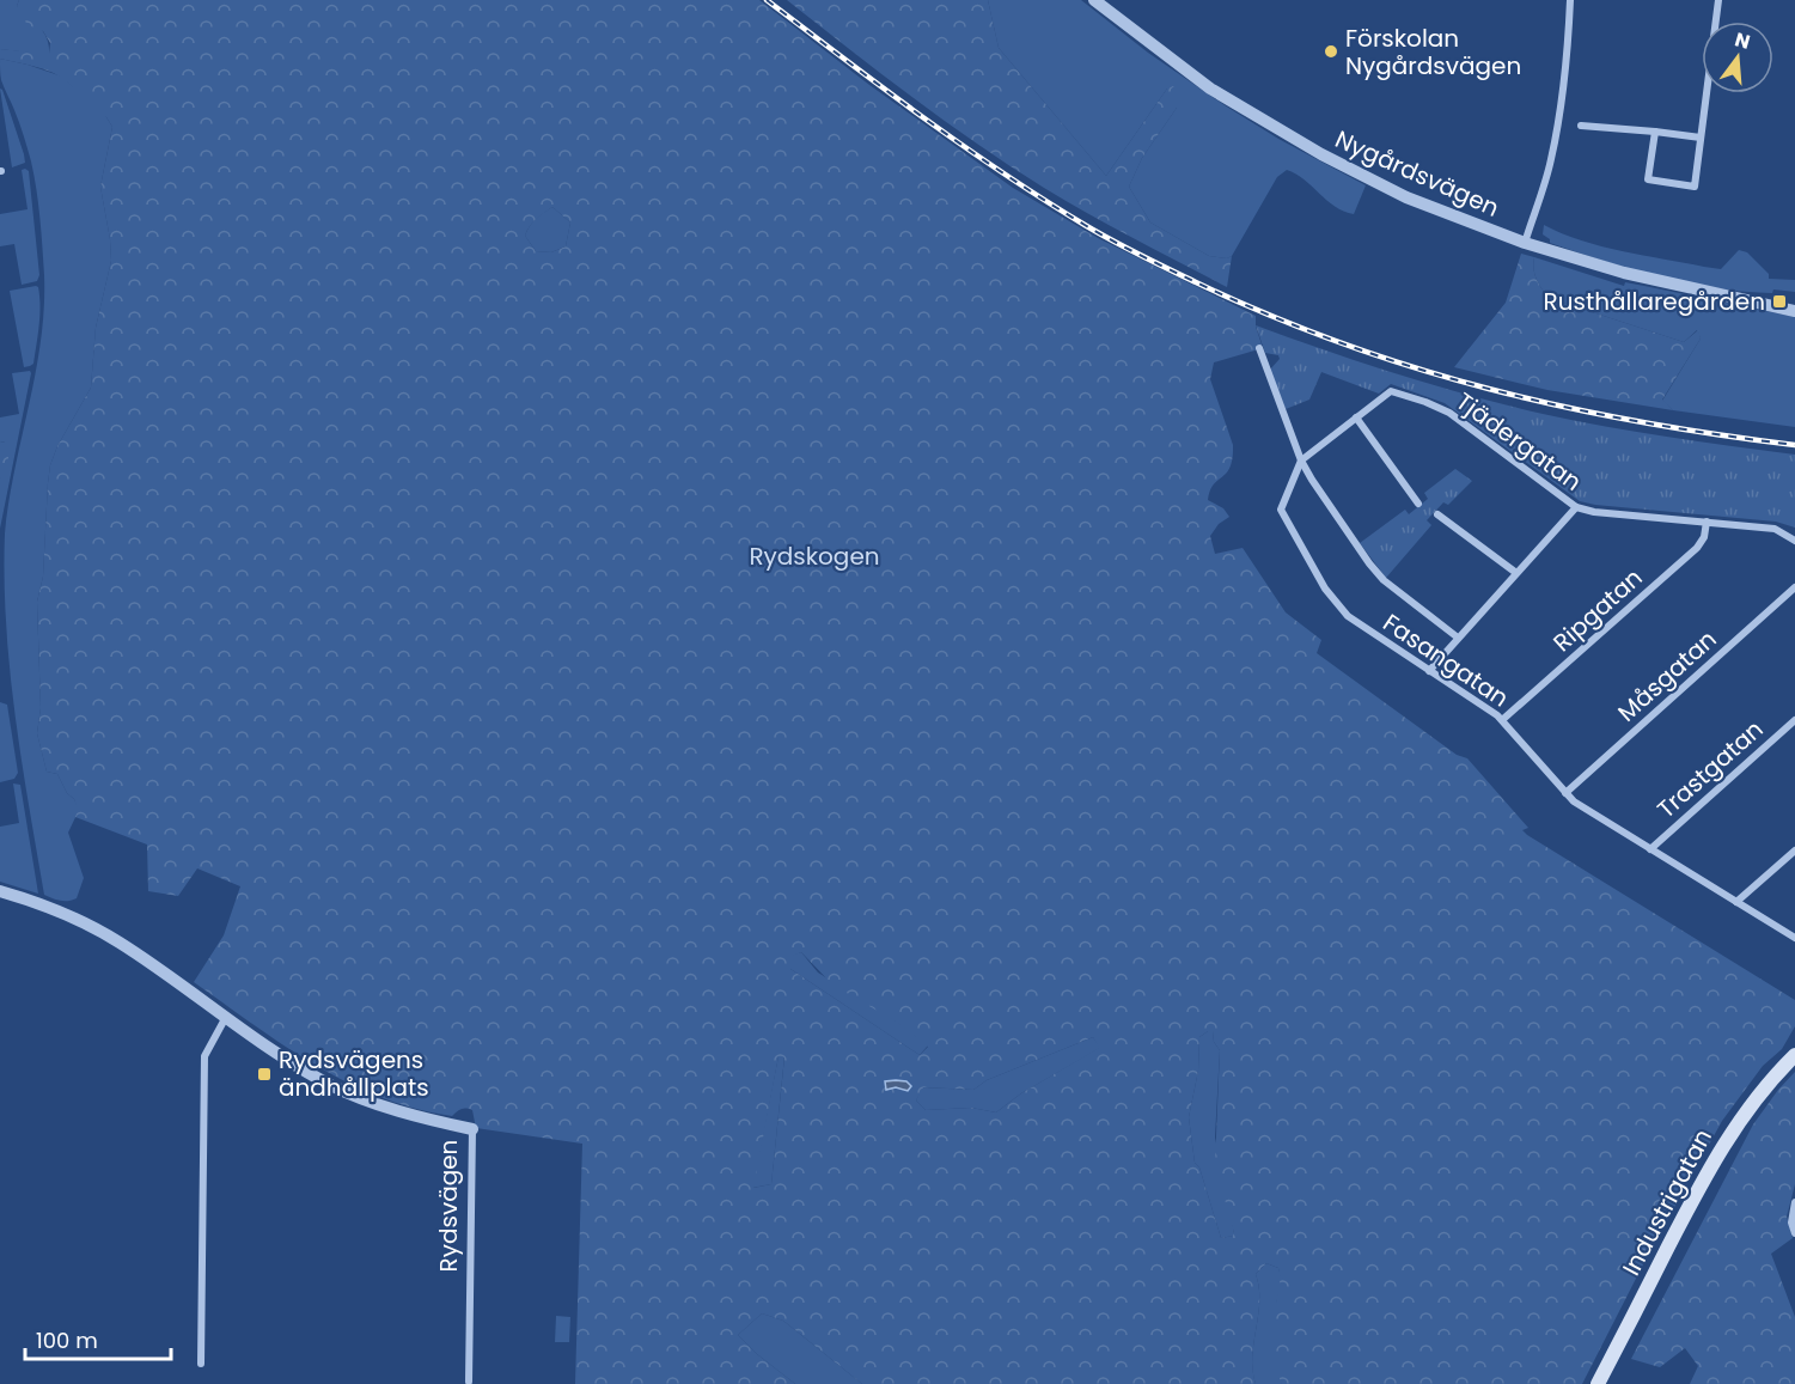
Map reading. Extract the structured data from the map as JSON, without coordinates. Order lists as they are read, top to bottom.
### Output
{
  "streets": {
    "main road": ["Industrigatan"],
    "street": [
      "Nygårdsvägen",
      "Tjädergatan",
      "Ripgatan",
      "Fasangatan",
      "Måsgatan",
      "Trastgatan",
      "Rydsvägen"
    ]
  },
  "crossings": [
    ["Tjädergatan", "Ripgatan"],
    ["Tjädergatan", "Fasangatan"],
    ["Ripgatan", "Fasangatan"],
    ["Fasangatan", "Måsgatan"],
    ["Fasangatan", "Trastgatan"]
  ],
  "parks": ["Rydskogen"],
  "places": {
    "other": ["Förskolan Nygårdsvägen"],
    "transit": ["Rusthållaregården", "Rydsvägens ändhållplats"]
  },
  "scale_bar": "100 m",
  "north": "top"
}
